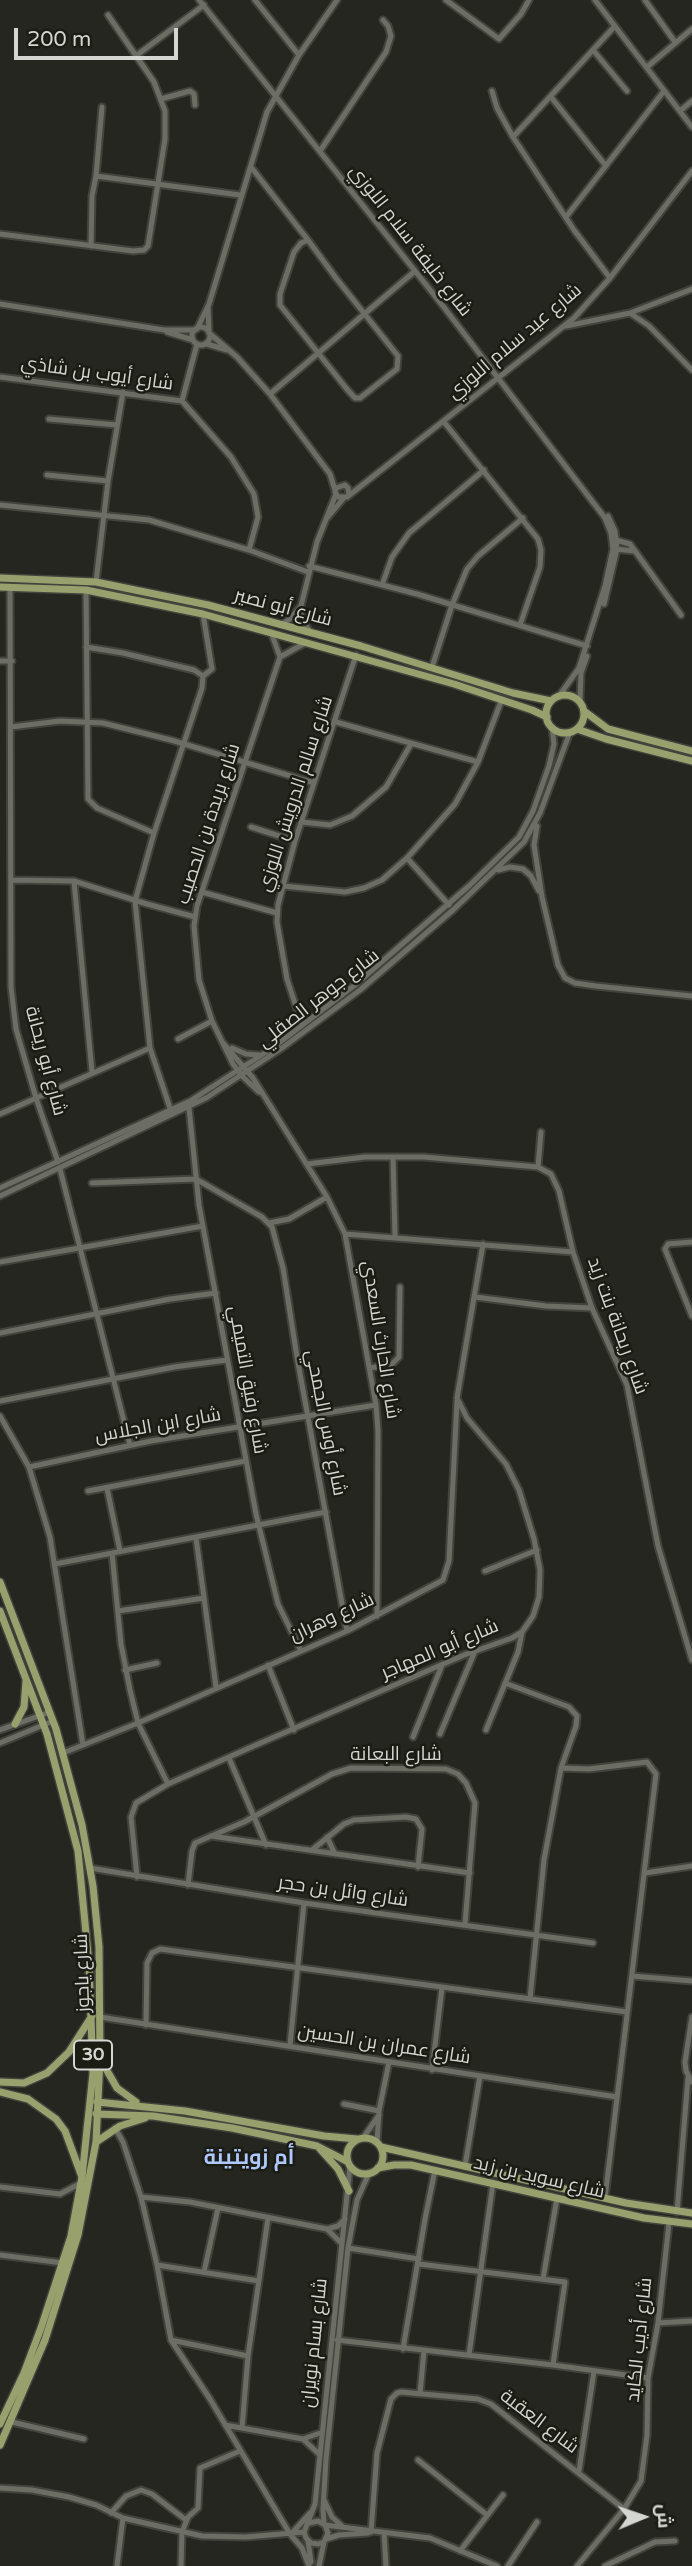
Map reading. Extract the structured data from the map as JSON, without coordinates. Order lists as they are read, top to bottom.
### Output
{
  "streets": {
    "main road": [
      "شارع أبو نصير",
      "شارع ياجوز",
      "30",
      "شارع سويد بن زيد"
    ],
    "street": [
      "شارع خليفة سلام اللوزي",
      "شارع عيد سلام اللوزي",
      "شارع أيوب بن شاذي",
      "شارع سالم الدرويش اللوزي",
      "شارع بريدة بن الحصيب",
      "شارع جوهر الصقلي",
      "شارع أبو ريحانة",
      "شارع ريحانة بنت زيد",
      "شارع الحارث السعدي",
      "شارع رفيق التميمي",
      "شارع أوس الجمحي",
      "شارع ابن الجلاس",
      "شارع وهران",
      "شارع أبو المهاجر",
      "شارع البعانة",
      "شارع وائل بن حجر",
      "شارع عمران بن الحسين",
      "شارع أديب الكايد",
      "شارع بسام نويران",
      "شارع العقبة"
    ]
  },
  "crossings": [
    ["شارع خليفة سلام اللوزي", "شارع عيد سلام اللوزي"],
    ["شارع خليفة سلام اللوزي", "شارع أبو نصير"],
    ["شارع خليفة سلام اللوزي", "شارع جوهر الصقلي"],
    ["شارع أبو نصير", "شارع سالم الدرويش اللوزي"],
    ["شارع أبو نصير", "شارع جوهر الصقلي"],
    ["شارع أبو نصير", "شارع أبو ريحانة"],
    ["شارع سالم الدرويش اللوزي", "شارع جوهر الصقلي"],
    ["شارع بريدة بن الحصيب", "شارع جوهر الصقلي"],
    ["شارع بريدة بن الحصيب", "شارع الحارث السعدي"],
    ["شارع جوهر الصقلي", "شارع أبو ريحانة"],
    ["شارع جوهر الصقلي", "شارع الحارث السعدي"],
    ["شارع جوهر الصقلي", "شارع رفيق التميمي"],
    ["شارع أبو ريحانة", "شارع ابن الجلاس"],
    ["شارع الحارث السعدي", "شارع ابن الجلاس"],
    ["شارع الحارث السعدي", "شارع وهران"],
    ["شارع رفيق التميمي", "شارع ابن الجلاس"],
    ["شارع رفيق التميمي", "شارع وهران"],
    ["شارع أوس الجمحي", "شارع ابن الجلاس"],
    ["شارع أوس الجمحي", "شارع وهران"],
    ["شارع وهران", "شارع أبو المهاجر"],
    ["شارع وهران", "شارع ياجوز"],
    ["شارع أبو المهاجر", "شارع وائل بن حجر"],
    ["شارع البعانة", "شارع وائل بن حجر"],
    ["شارع وائل بن حجر", "شارع ياجوز"],
    ["شارع ياجوز", "شارع عمران بن الحسين"],
    ["شارع سويد بن زيد", "شارع أديب الكايد"],
    ["شارع سويد بن زيد", "شارع بسام نويران"],
    ["شارع أديب الكايد", "شارع العقبة"]
  ],
  "districts": ["أم زويتينة"],
  "scale_bar": "200 m",
  "north": "right"
}
